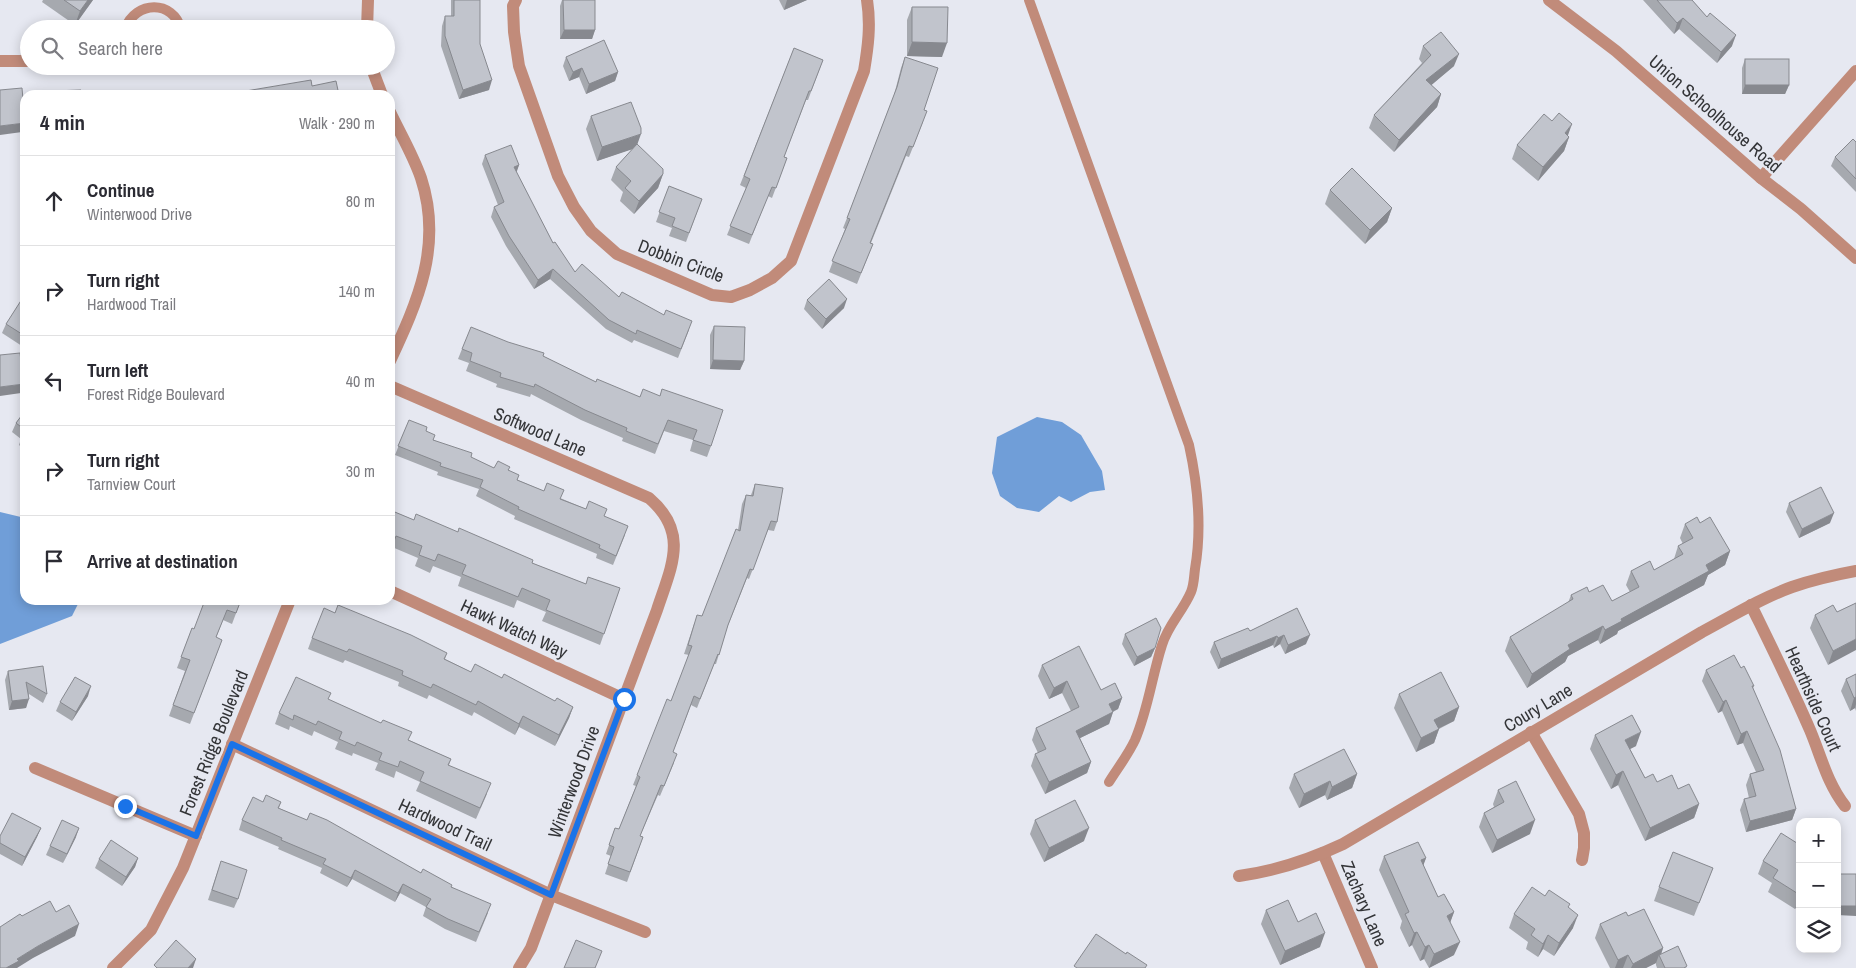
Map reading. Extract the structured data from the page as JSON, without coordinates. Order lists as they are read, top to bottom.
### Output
{
  "streets": {
    "street": [
      "Union Schoolhouse Road",
      "Dobbin Circle",
      "Softwood Lane",
      "Hawk Watch Way",
      "Hearthside Court",
      "Coury Lane",
      "Forest Ridge Boulevard",
      "Winterwood Drive",
      "Hardwood Trail",
      "Zachary Lane"
    ]
  },
  "crossings": [
    ["Softwood Lane", "Winterwood Drive"],
    ["Hawk Watch Way", "Winterwood Drive"],
    ["Hearthside Court", "Coury Lane"],
    ["Coury Lane", "Zachary Lane"],
    ["Forest Ridge Boulevard", "Hardwood Trail"],
    ["Winterwood Drive", "Hardwood Trail"]
  ],
  "page": {
    "search": "Search here",
    "heading": ["4 min", "Walk · 290 m"],
    "list": [
      ["Continue", "Winterwood Drive", "80 m"],
      ["Turn right", "Hardwood Trail", "140 m"],
      ["Turn left", "Forest Ridge Boulevard", "40 m"],
      ["Turn right", "Tarnview Court", "30 m"],
      "Arrive at destination"
    ],
    "map_buttons": ["+", "−"]
  }
}
